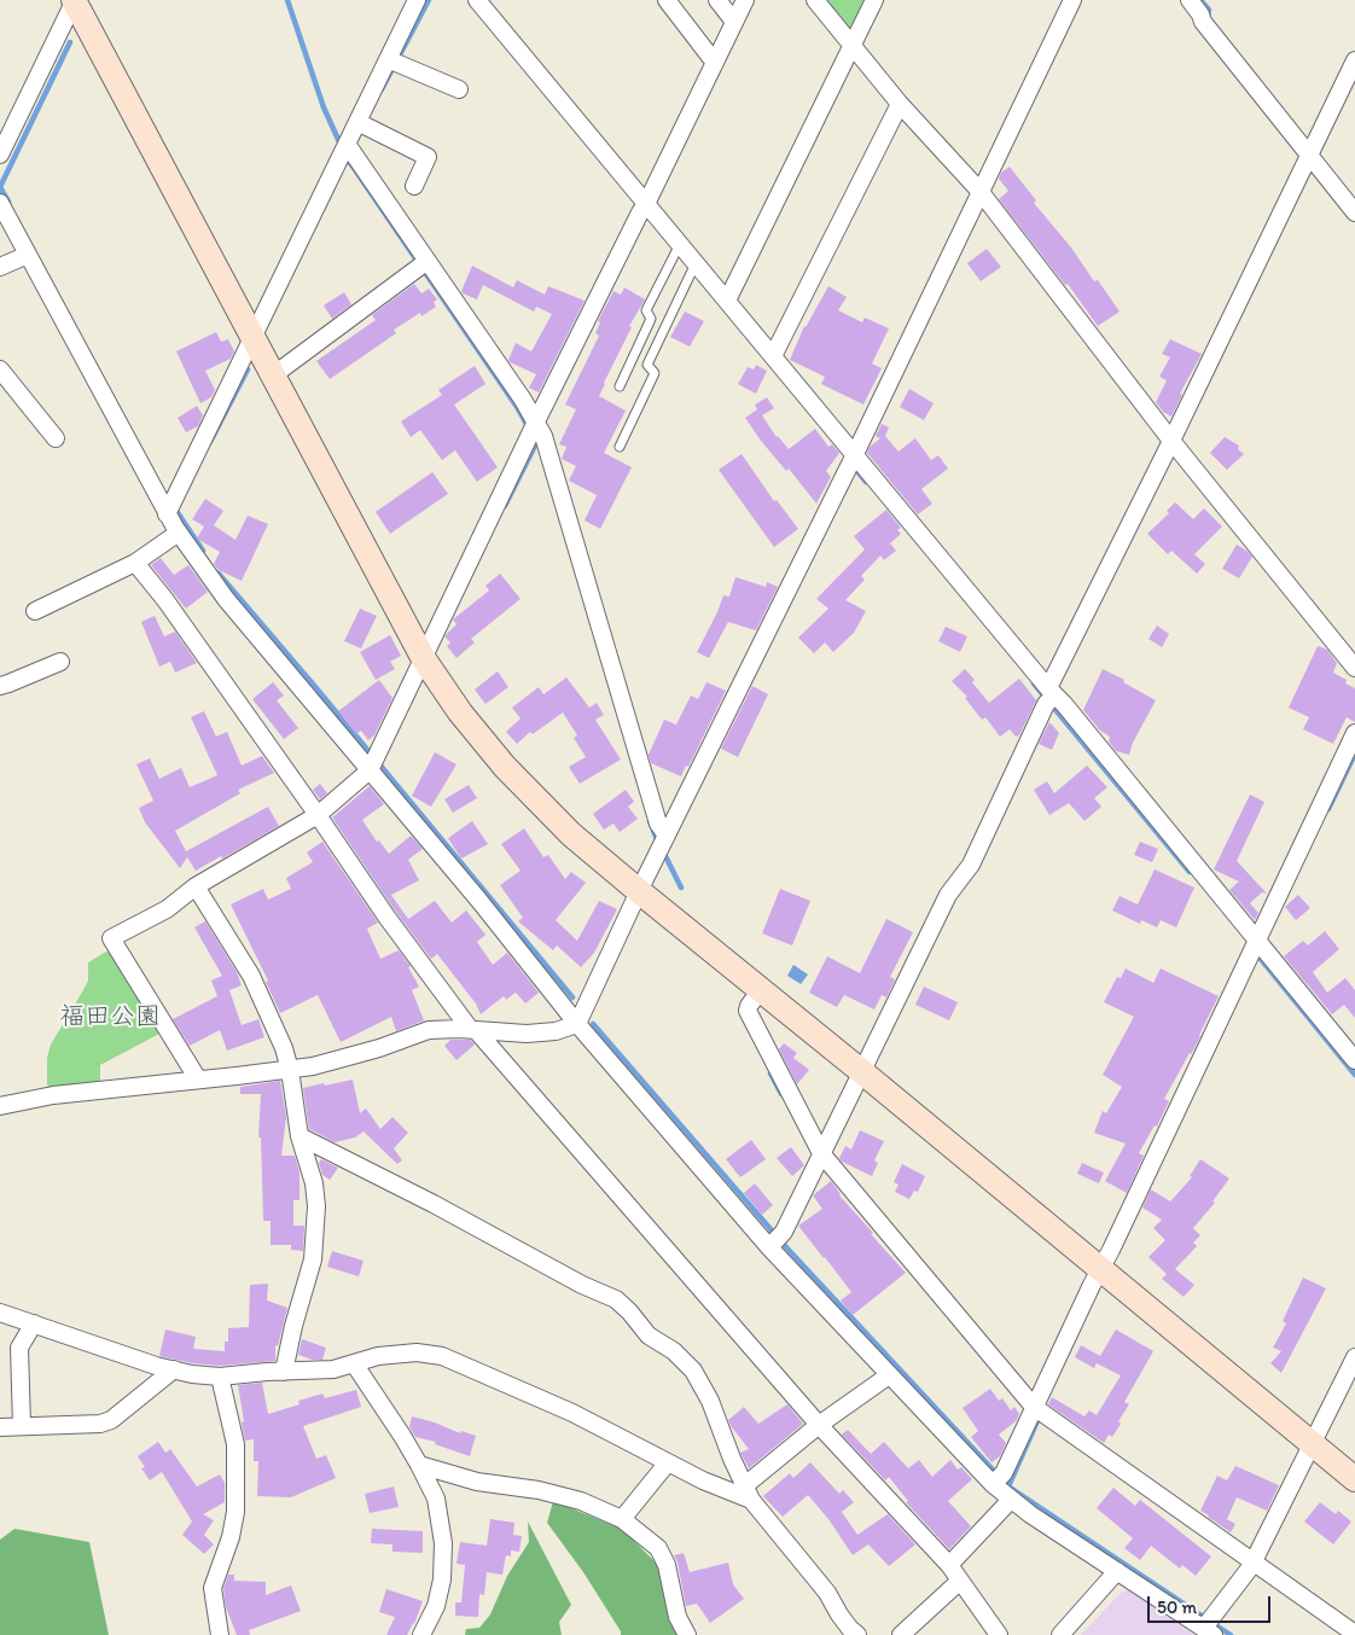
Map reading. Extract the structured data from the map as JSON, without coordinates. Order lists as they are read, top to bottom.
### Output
{
  "parks": ["福田公園"],
  "scale_bar": "50 m"
}
